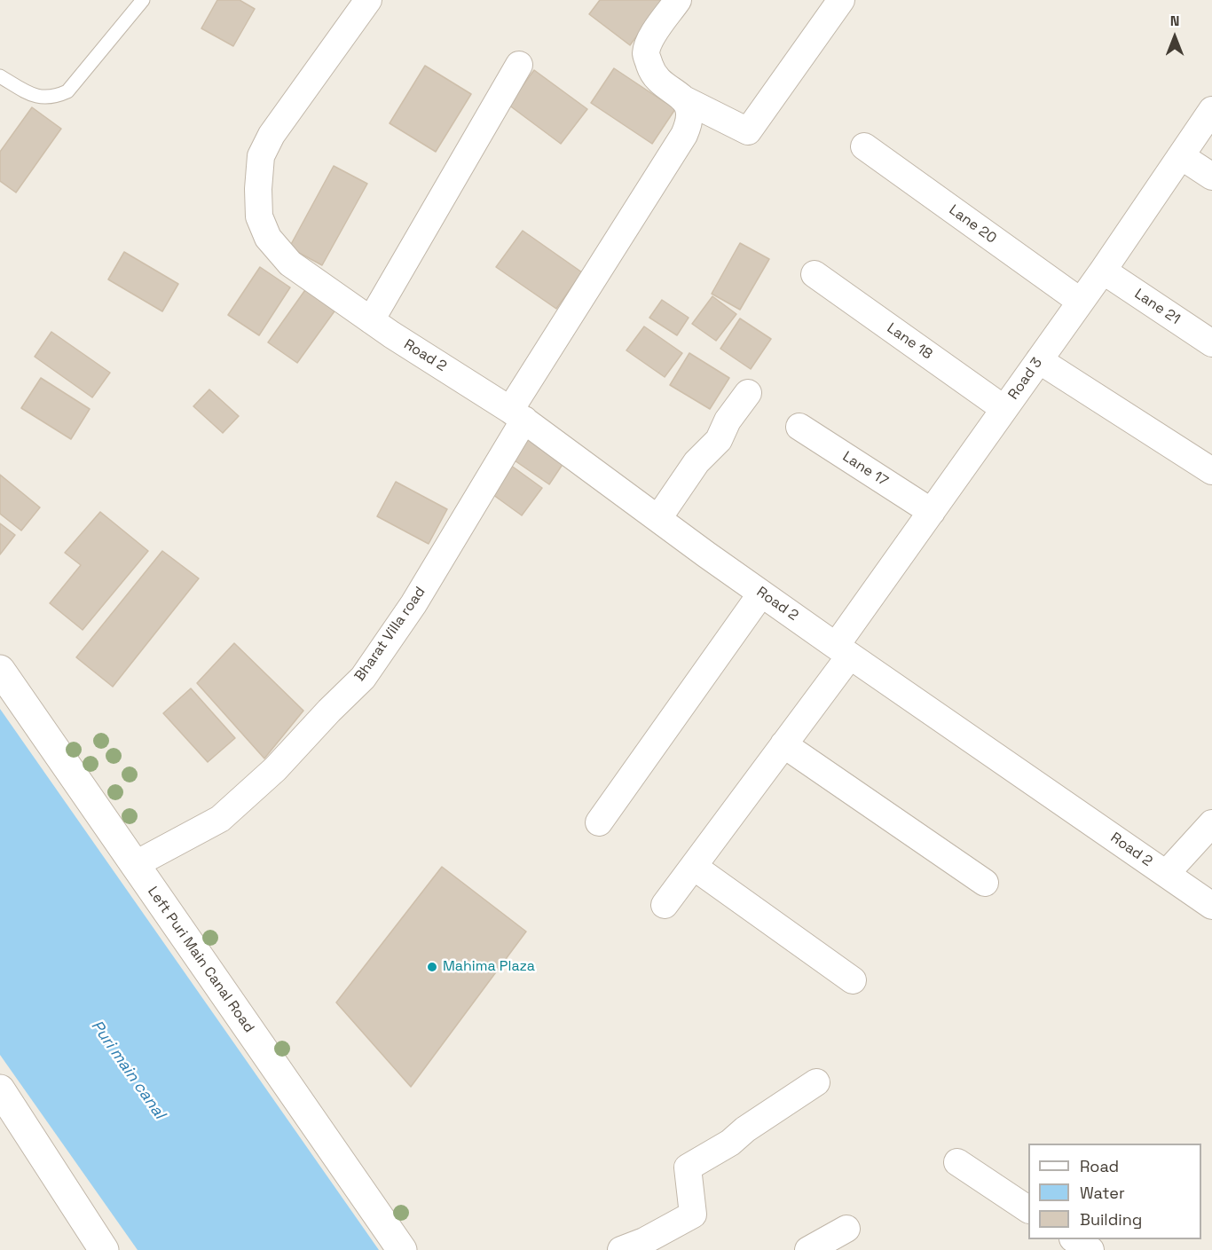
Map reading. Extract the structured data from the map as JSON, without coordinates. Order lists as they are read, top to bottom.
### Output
{
  "streets": {
    "street": [
      "Lane 20",
      "Lane 21",
      "Lane 18",
      "Road 2",
      "Road 3",
      "Lane 17",
      "Bharat Villa road",
      "Left Puri Main Canal Road"
    ]
  },
  "crossings": [
    ["Lane 20", "Road 3"],
    ["Lane 21", "Road 3"],
    ["Lane 18", "Road 3"],
    ["Road 2", "Road 3"],
    ["Road 2", "Bharat Villa road"],
    ["Road 3", "Lane 17"],
    ["Bharat Villa road", "Left Puri Main Canal Road"]
  ],
  "water": ["Puri main canal"],
  "places": ["Mahima Plaza"],
  "legend": ["Road", "Water", "Building"],
  "north": "top"
}
